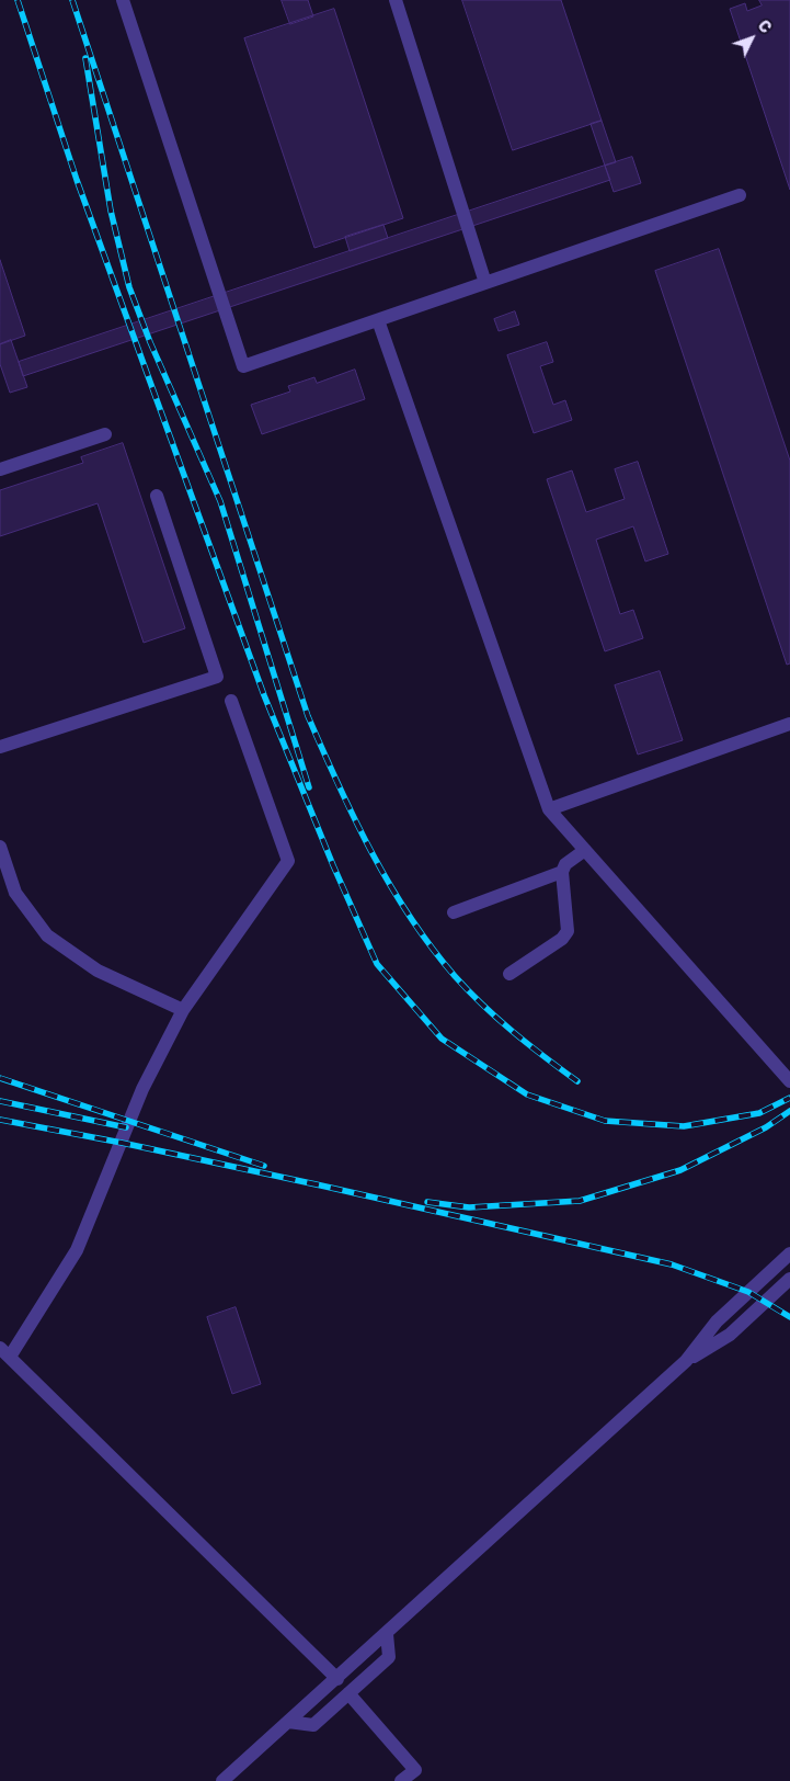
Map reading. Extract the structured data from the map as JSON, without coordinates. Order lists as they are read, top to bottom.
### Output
{
  "north": "top right"
}
